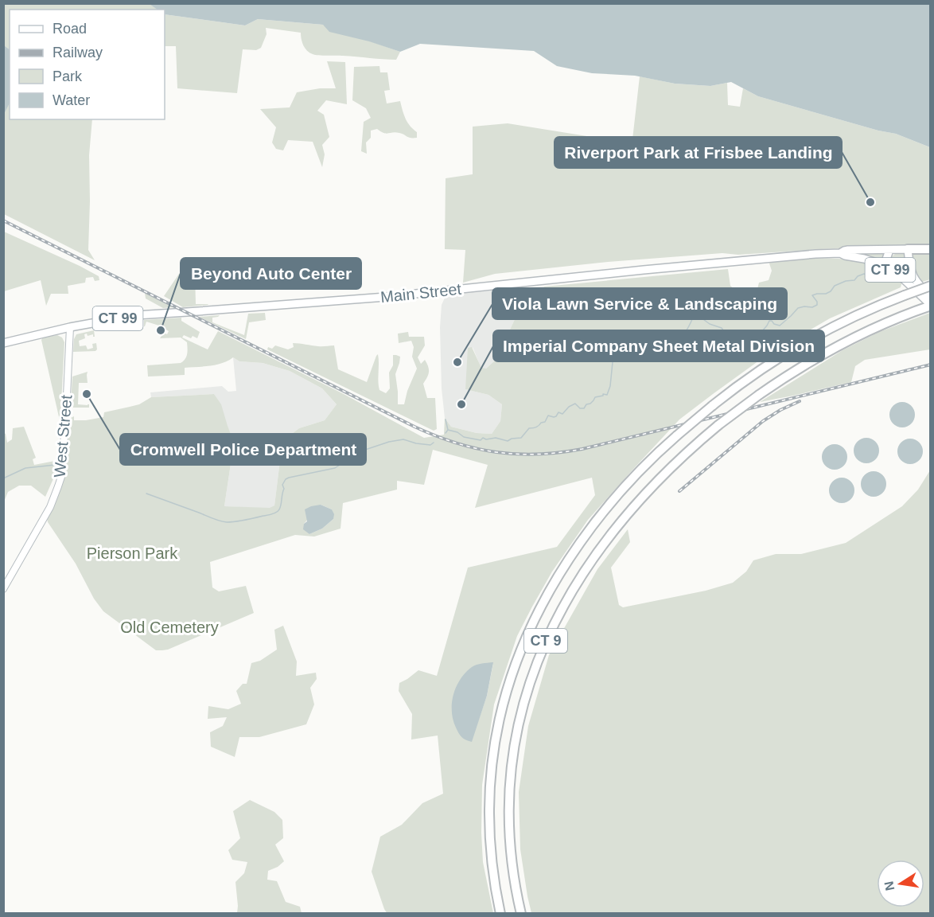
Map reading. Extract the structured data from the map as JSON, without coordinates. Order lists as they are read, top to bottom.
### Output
{
  "streets": {
    "highway": ["CT 9"],
    "main road": ["CT 99", "Main Street", "West Street"]
  },
  "crossings": [
    ["Main Street", "West Street"],
    ["Main Street", "CT 9"]
  ],
  "parks": ["Pierson Park", "Old Cemetery"],
  "places": [
    "Riverport Park at Frisbee Landing",
    "Beyond Auto Center",
    "Viola Lawn Service & Landscaping",
    "Cromwell Police Department",
    "Imperial Company Sheet Metal Division"
  ],
  "legend": [
    "Road",
    "Railway",
    "Park",
    "Water"
  ],
  "north": "left"
}
